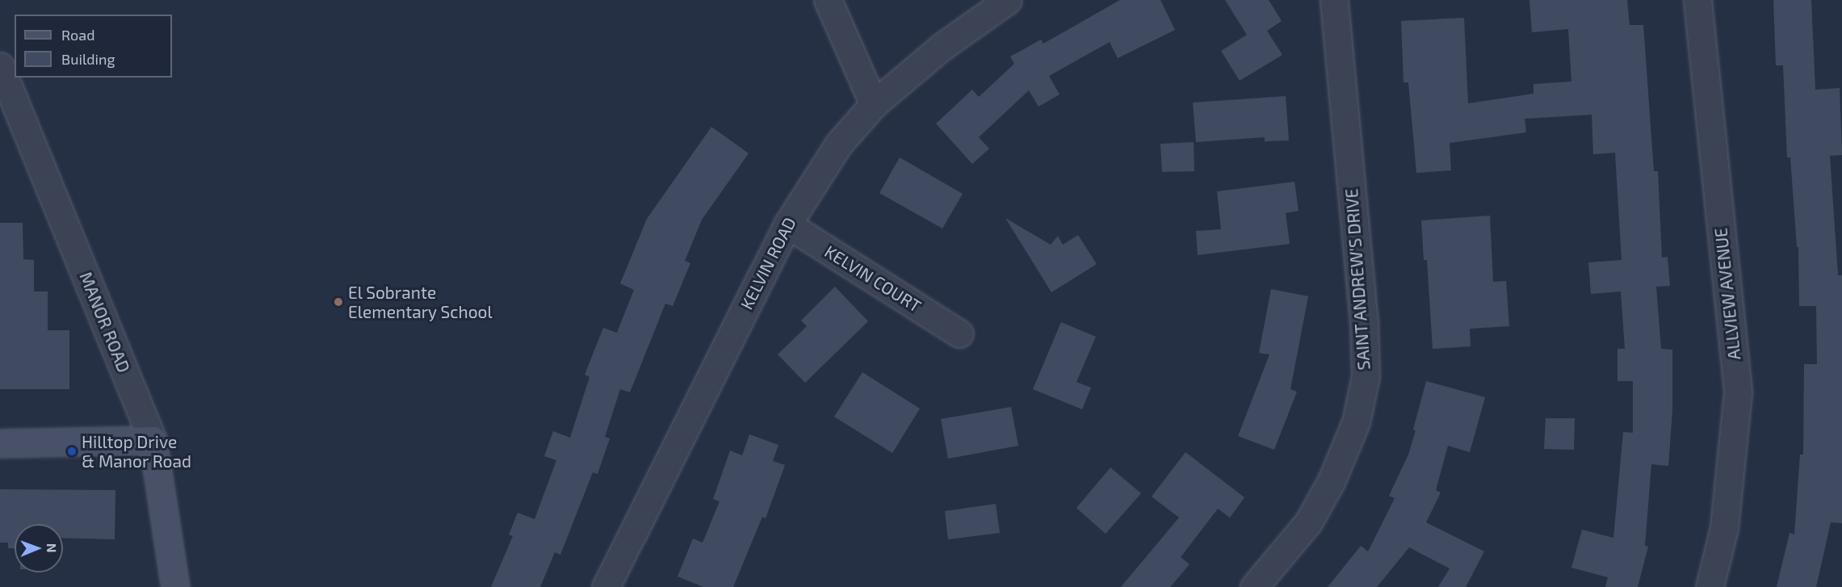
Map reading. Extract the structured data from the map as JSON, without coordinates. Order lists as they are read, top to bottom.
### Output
{
  "streets": {
    "street": [
      "KELVIN ROAD",
      "KELVIN COURT",
      "SAINT ANDREW'S DRIVE",
      "ALLVIEW AVENUE",
      "MANOR ROAD"
    ]
  },
  "crossings": [
    ["KELVIN ROAD", "KELVIN COURT"]
  ],
  "places": ["El Sobrante Elementary School", "Hilltop Drive & Manor Road"],
  "legend": ["Road", "Building"],
  "north": "right"
}
